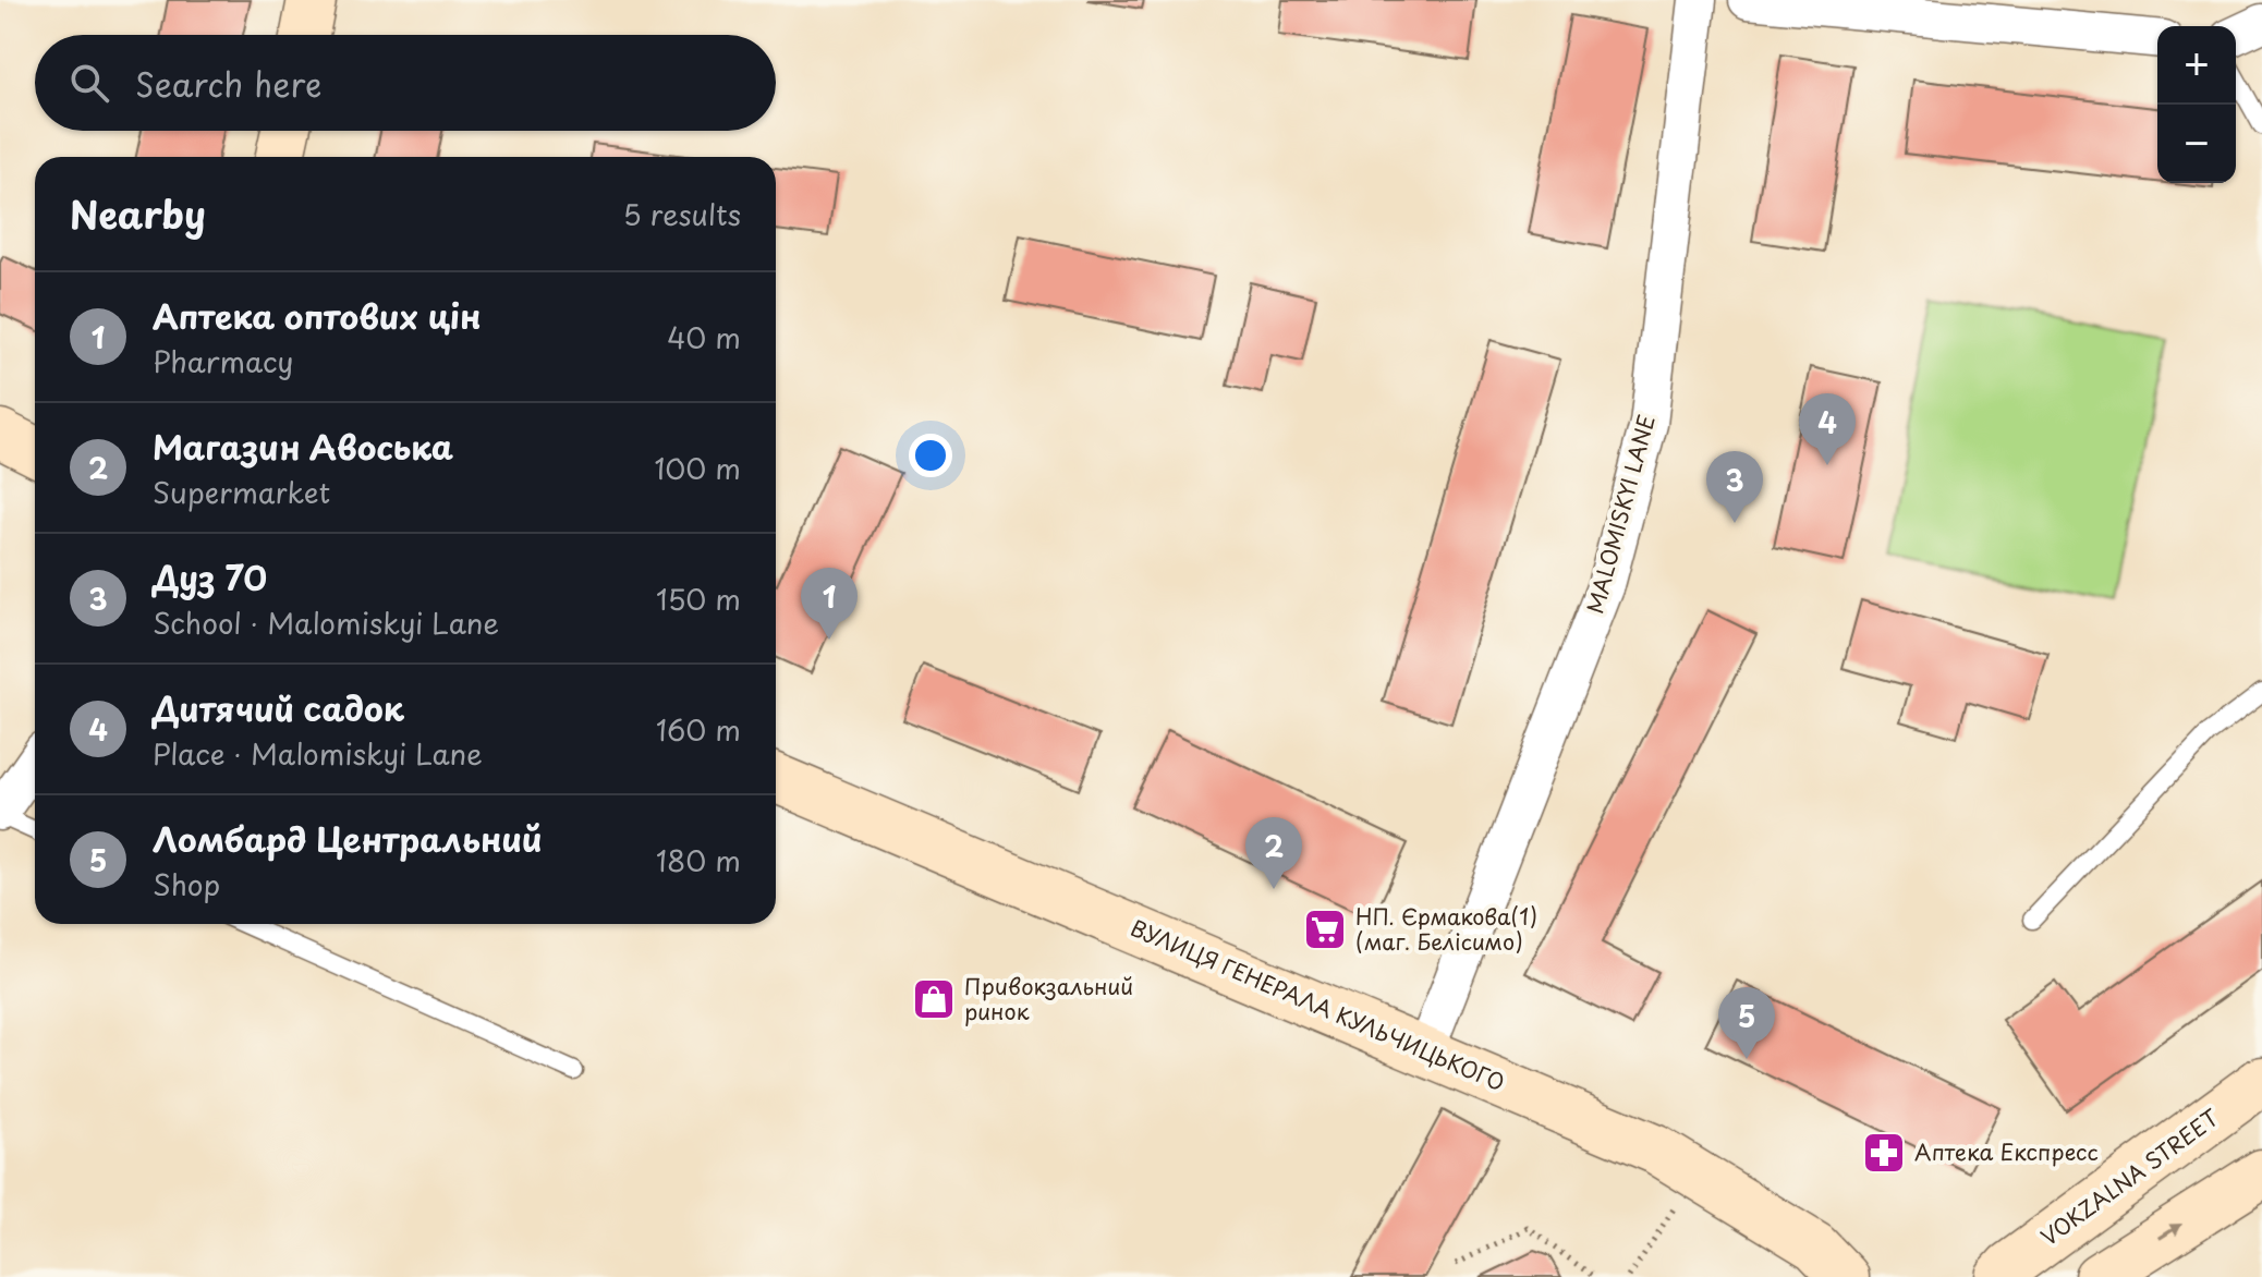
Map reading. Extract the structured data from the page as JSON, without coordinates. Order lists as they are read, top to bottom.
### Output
{
  "streets": {
    "street": ["MALOMISKYI LANE", "ВУЛИЦЯ ГЕНЕРАЛА КУЛЬЧИЦЬКОГО", "VOKZALNA STREET"]
  },
  "crossings": [
    ["MALOMISKYI LANE", "ВУЛИЦЯ ГЕНЕРАЛА КУЛЬЧИЦЬКОГО"]
  ],
  "places": {
    "supermarket": ["НП. Єрмакова(1) (маг. Белісимо)"],
    "shop": ["Привокзальний ринок"],
    "pharmacy": ["Аптека Експресс"]
  },
  "page": {
    "map_buttons": ["+", "−"],
    "search": "Search here",
    "heading": ["Nearby", "5 results"],
    "list": [
      {
        "mark": "1",
        "name": "Аптека оптових цін",
        "note": "Pharmacy",
        "value": "40 m"
      },
      {
        "mark": "2",
        "name": "Магазин Авоська",
        "note": "Supermarket",
        "value": "100 m"
      },
      {
        "mark": "3",
        "name": "Дуз 70",
        "note": "School · Malomiskyi Lane",
        "value": "150 m"
      },
      {
        "mark": "4",
        "name": "Дитячий садок",
        "note": "Place · Malomiskyi Lane",
        "value": "160 m"
      },
      {
        "mark": "5",
        "name": "Ломбард Центральний",
        "note": "Shop",
        "value": "180 m"
      }
    ],
    "pins": [
      "4",
      "3",
      "1",
      "2",
      "5"
    ]
  }
}
